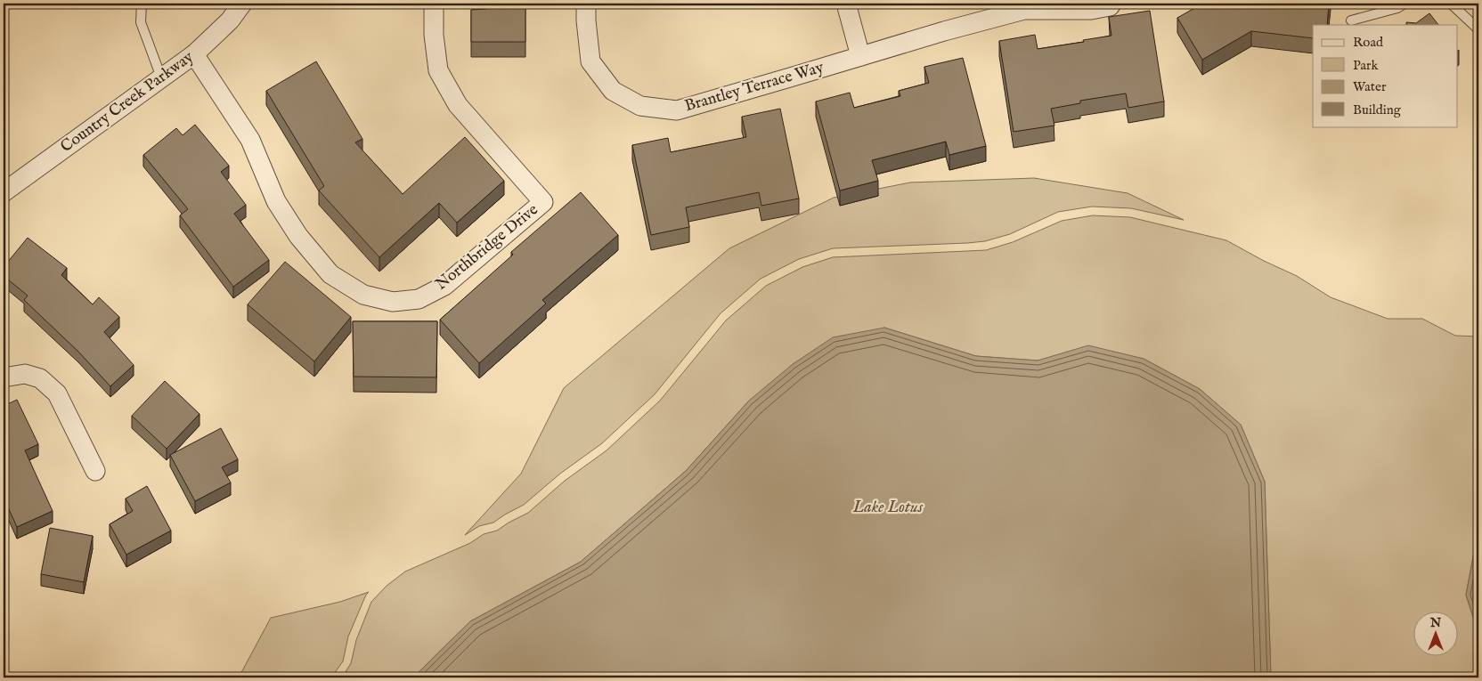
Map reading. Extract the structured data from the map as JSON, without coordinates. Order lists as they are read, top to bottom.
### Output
{
  "streets": {
    "street": ["Brantley Terrace Way", "Country Creek Parkway", "Northbridge Drive"]
  },
  "crossings": [
    ["Country Creek Parkway", "Northbridge Drive"]
  ],
  "water": ["Lake Lotus"],
  "legend": [
    "Road",
    "Park",
    "Water",
    "Building"
  ],
  "north": "top"
}
